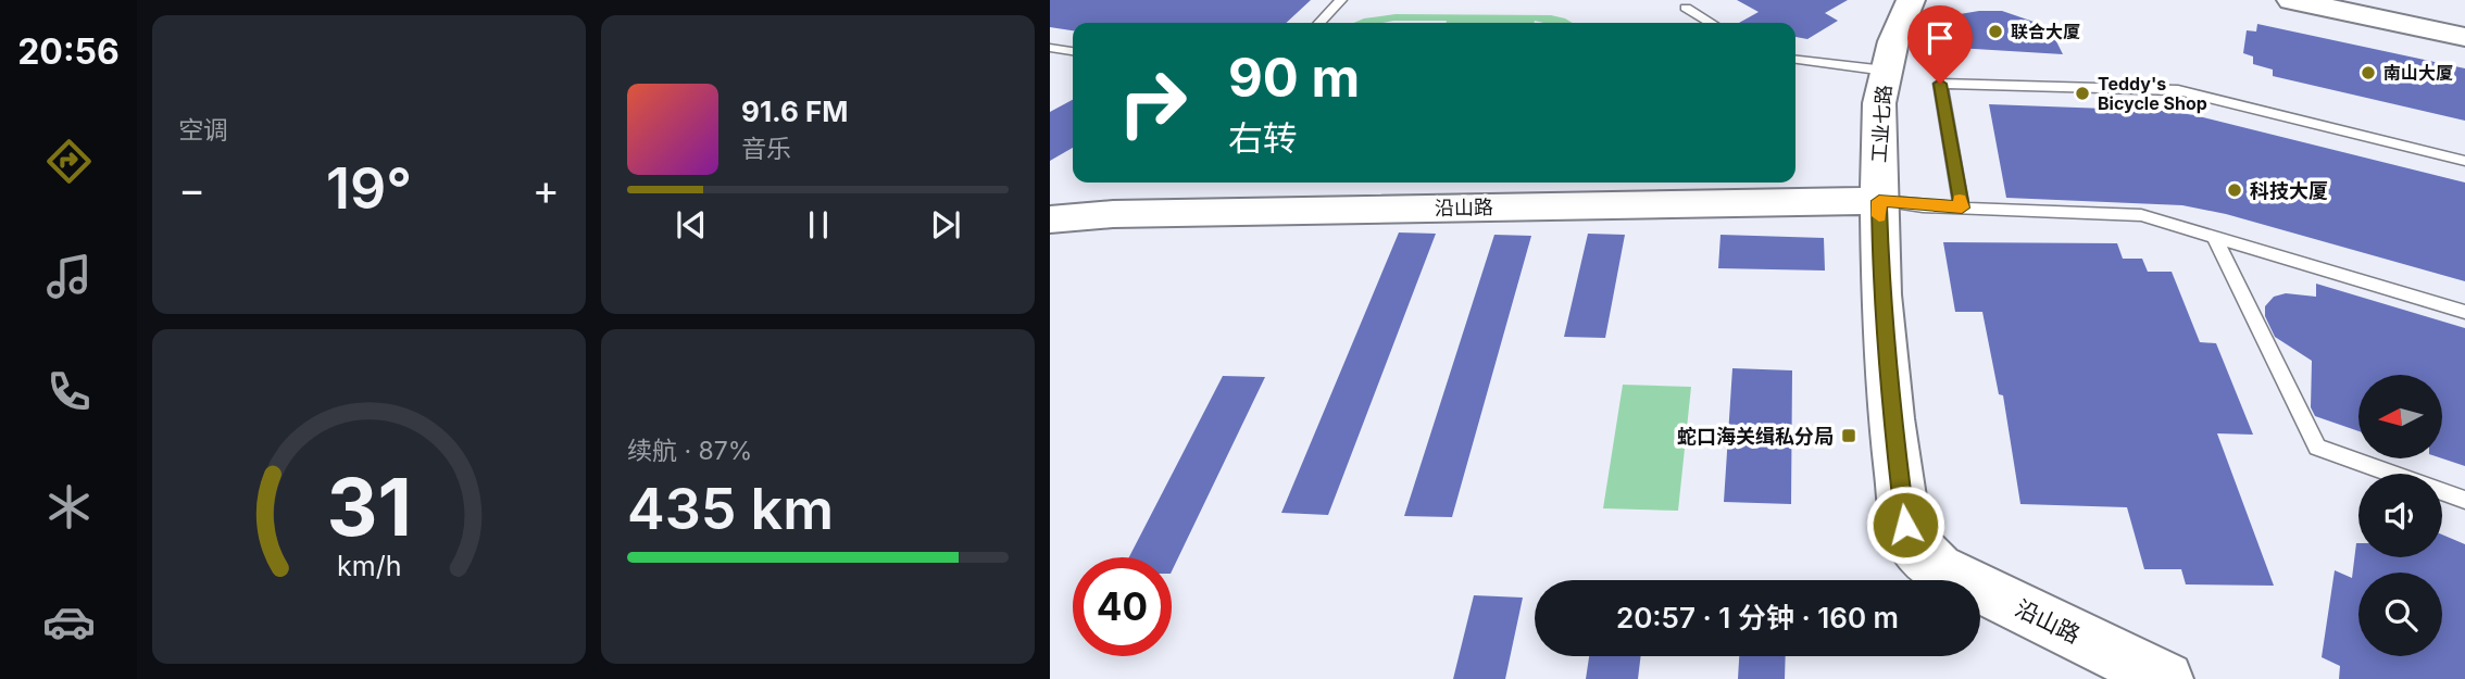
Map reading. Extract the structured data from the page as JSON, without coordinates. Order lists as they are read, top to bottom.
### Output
{
  "streets": {
    "street": ["工业七路", "沿山路"]
  },
  "crossings": [
    ["工业七路", "沿山路"]
  ],
  "places": {
    "other": [
      "联合大厦",
      "南山大厦",
      "Teddy's Bicycle Shop",
      "科技大厦"
    ],
    "transit": ["蛇口海关缉私分局"]
  },
  "north": "left",
  "page": {
    "tabs": "20:56",
    "tile": [
      "空调",
      ["续航 · 87%", "435 km"]
    ],
    "turn": ["90 m", "右转"],
    "song": ["91.6 FM", "音乐"],
    "heat": ["−", "19°", "+"],
    "limit": "40",
    "trip": "20:57 · 1 分钟 · 160 m",
    "gauge": ["31", "km/h"]
  }
}
